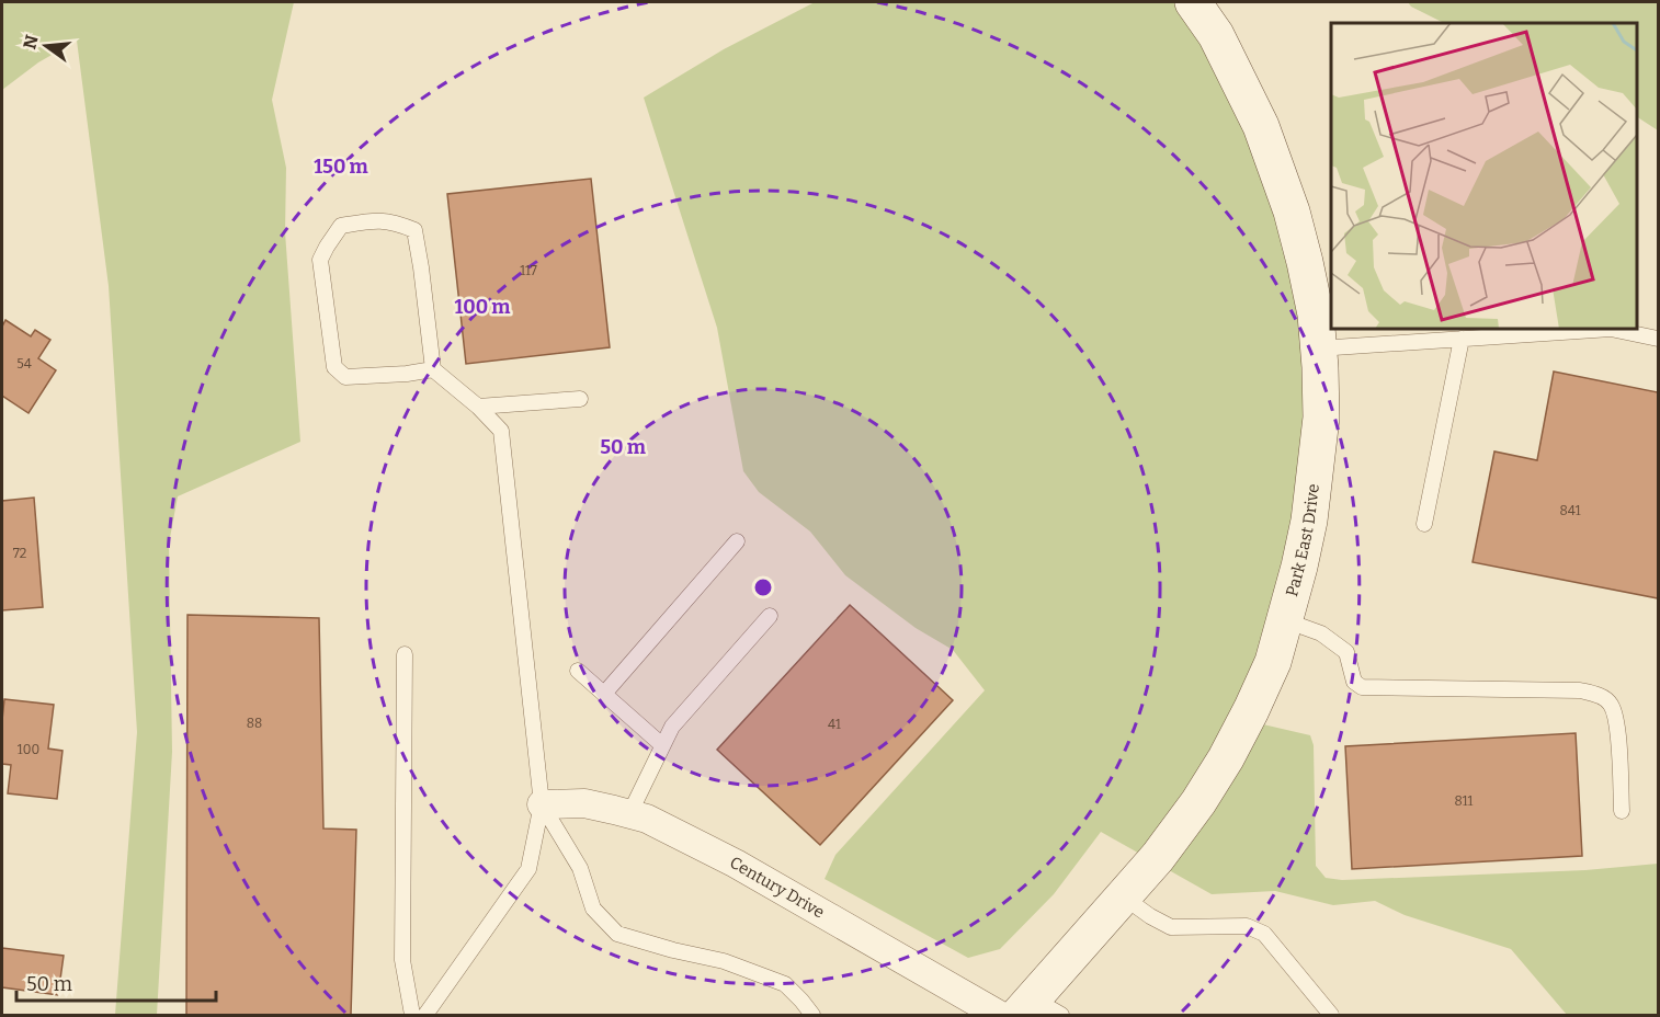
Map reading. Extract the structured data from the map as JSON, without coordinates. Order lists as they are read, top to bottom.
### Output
{
  "streets": {
    "street": ["Park East Drive", "Century Drive"]
  },
  "house_numbers": [
    "117",
    "54",
    "841",
    "72",
    "88",
    "41",
    "100",
    "811"
  ],
  "scale_bar": "50 m",
  "north": "left",
  "rings": ["150 m", "100 m", "50 m"]
}
